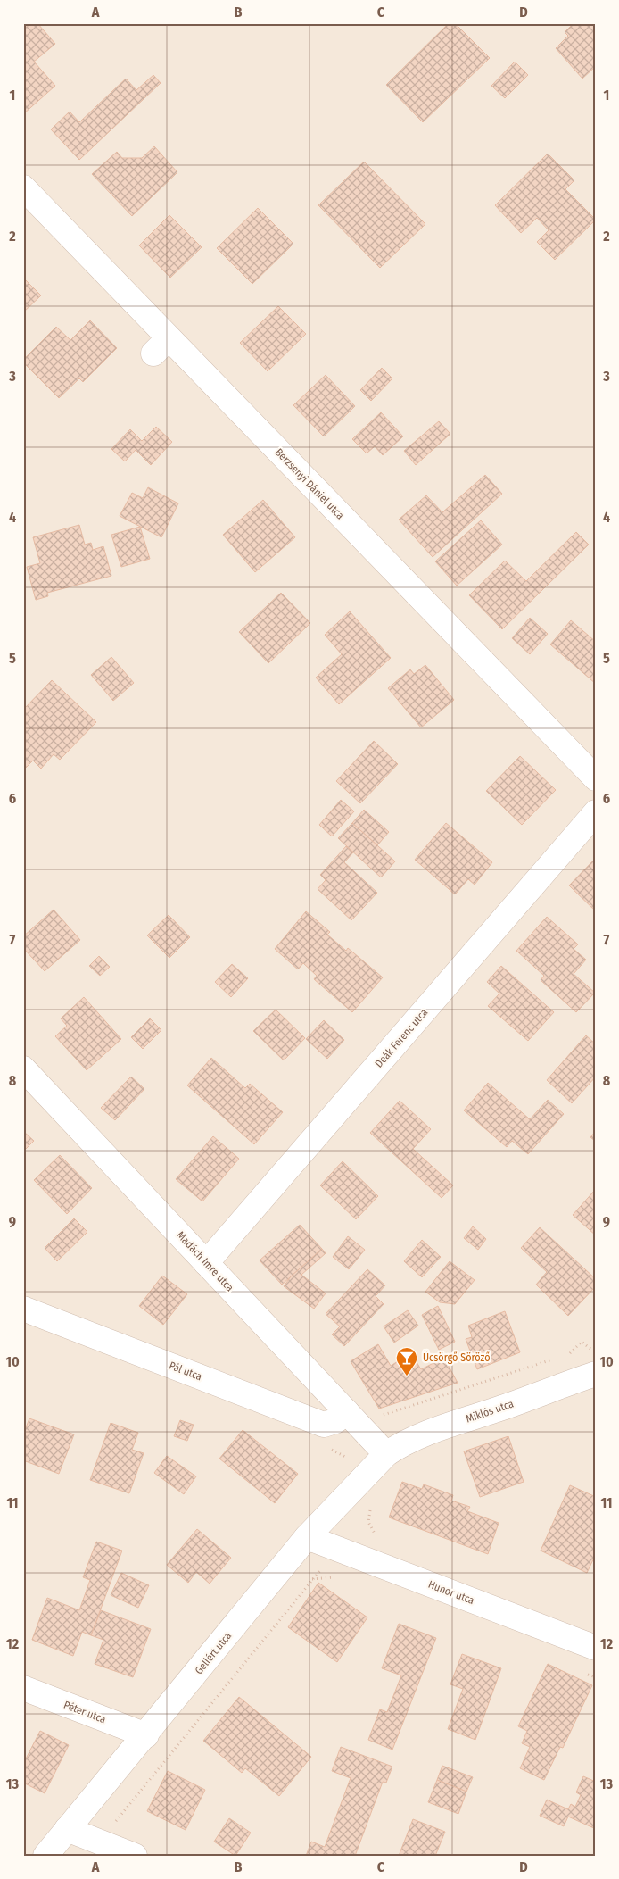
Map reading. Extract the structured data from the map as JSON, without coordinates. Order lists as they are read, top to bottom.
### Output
{
  "streets": {
    "street": [
      "Berzsenyi Dániel utca",
      "Deák Ferenc utca",
      "Madách Imre utca",
      "Pál utca",
      "Miklós utca",
      "Hunor utca",
      "Gellért utca",
      "Péter utca"
    ]
  },
  "crossings": [
    ["Deák Ferenc utca", "Madách Imre utca"],
    ["Madách Imre utca", "Pál utca"],
    ["Madách Imre utca", "Miklós utca"],
    ["Madách Imre utca", "Gellért utca"],
    ["Miklós utca", "Gellért utca"],
    ["Hunor utca", "Gellért utca"],
    ["Gellért utca", "Péter utca"]
  ],
  "places": {
    "bar": ["Ücsörgő Söröző"]
  },
  "grid": {
    "columns": [
      "A",
      "B",
      "C",
      "D"
    ],
    "rows": [
      "1",
      "2",
      "3",
      "4",
      "5",
      "6",
      "7",
      "8",
      "9",
      "10",
      "11",
      "12",
      "13"
    ]
  }
}
